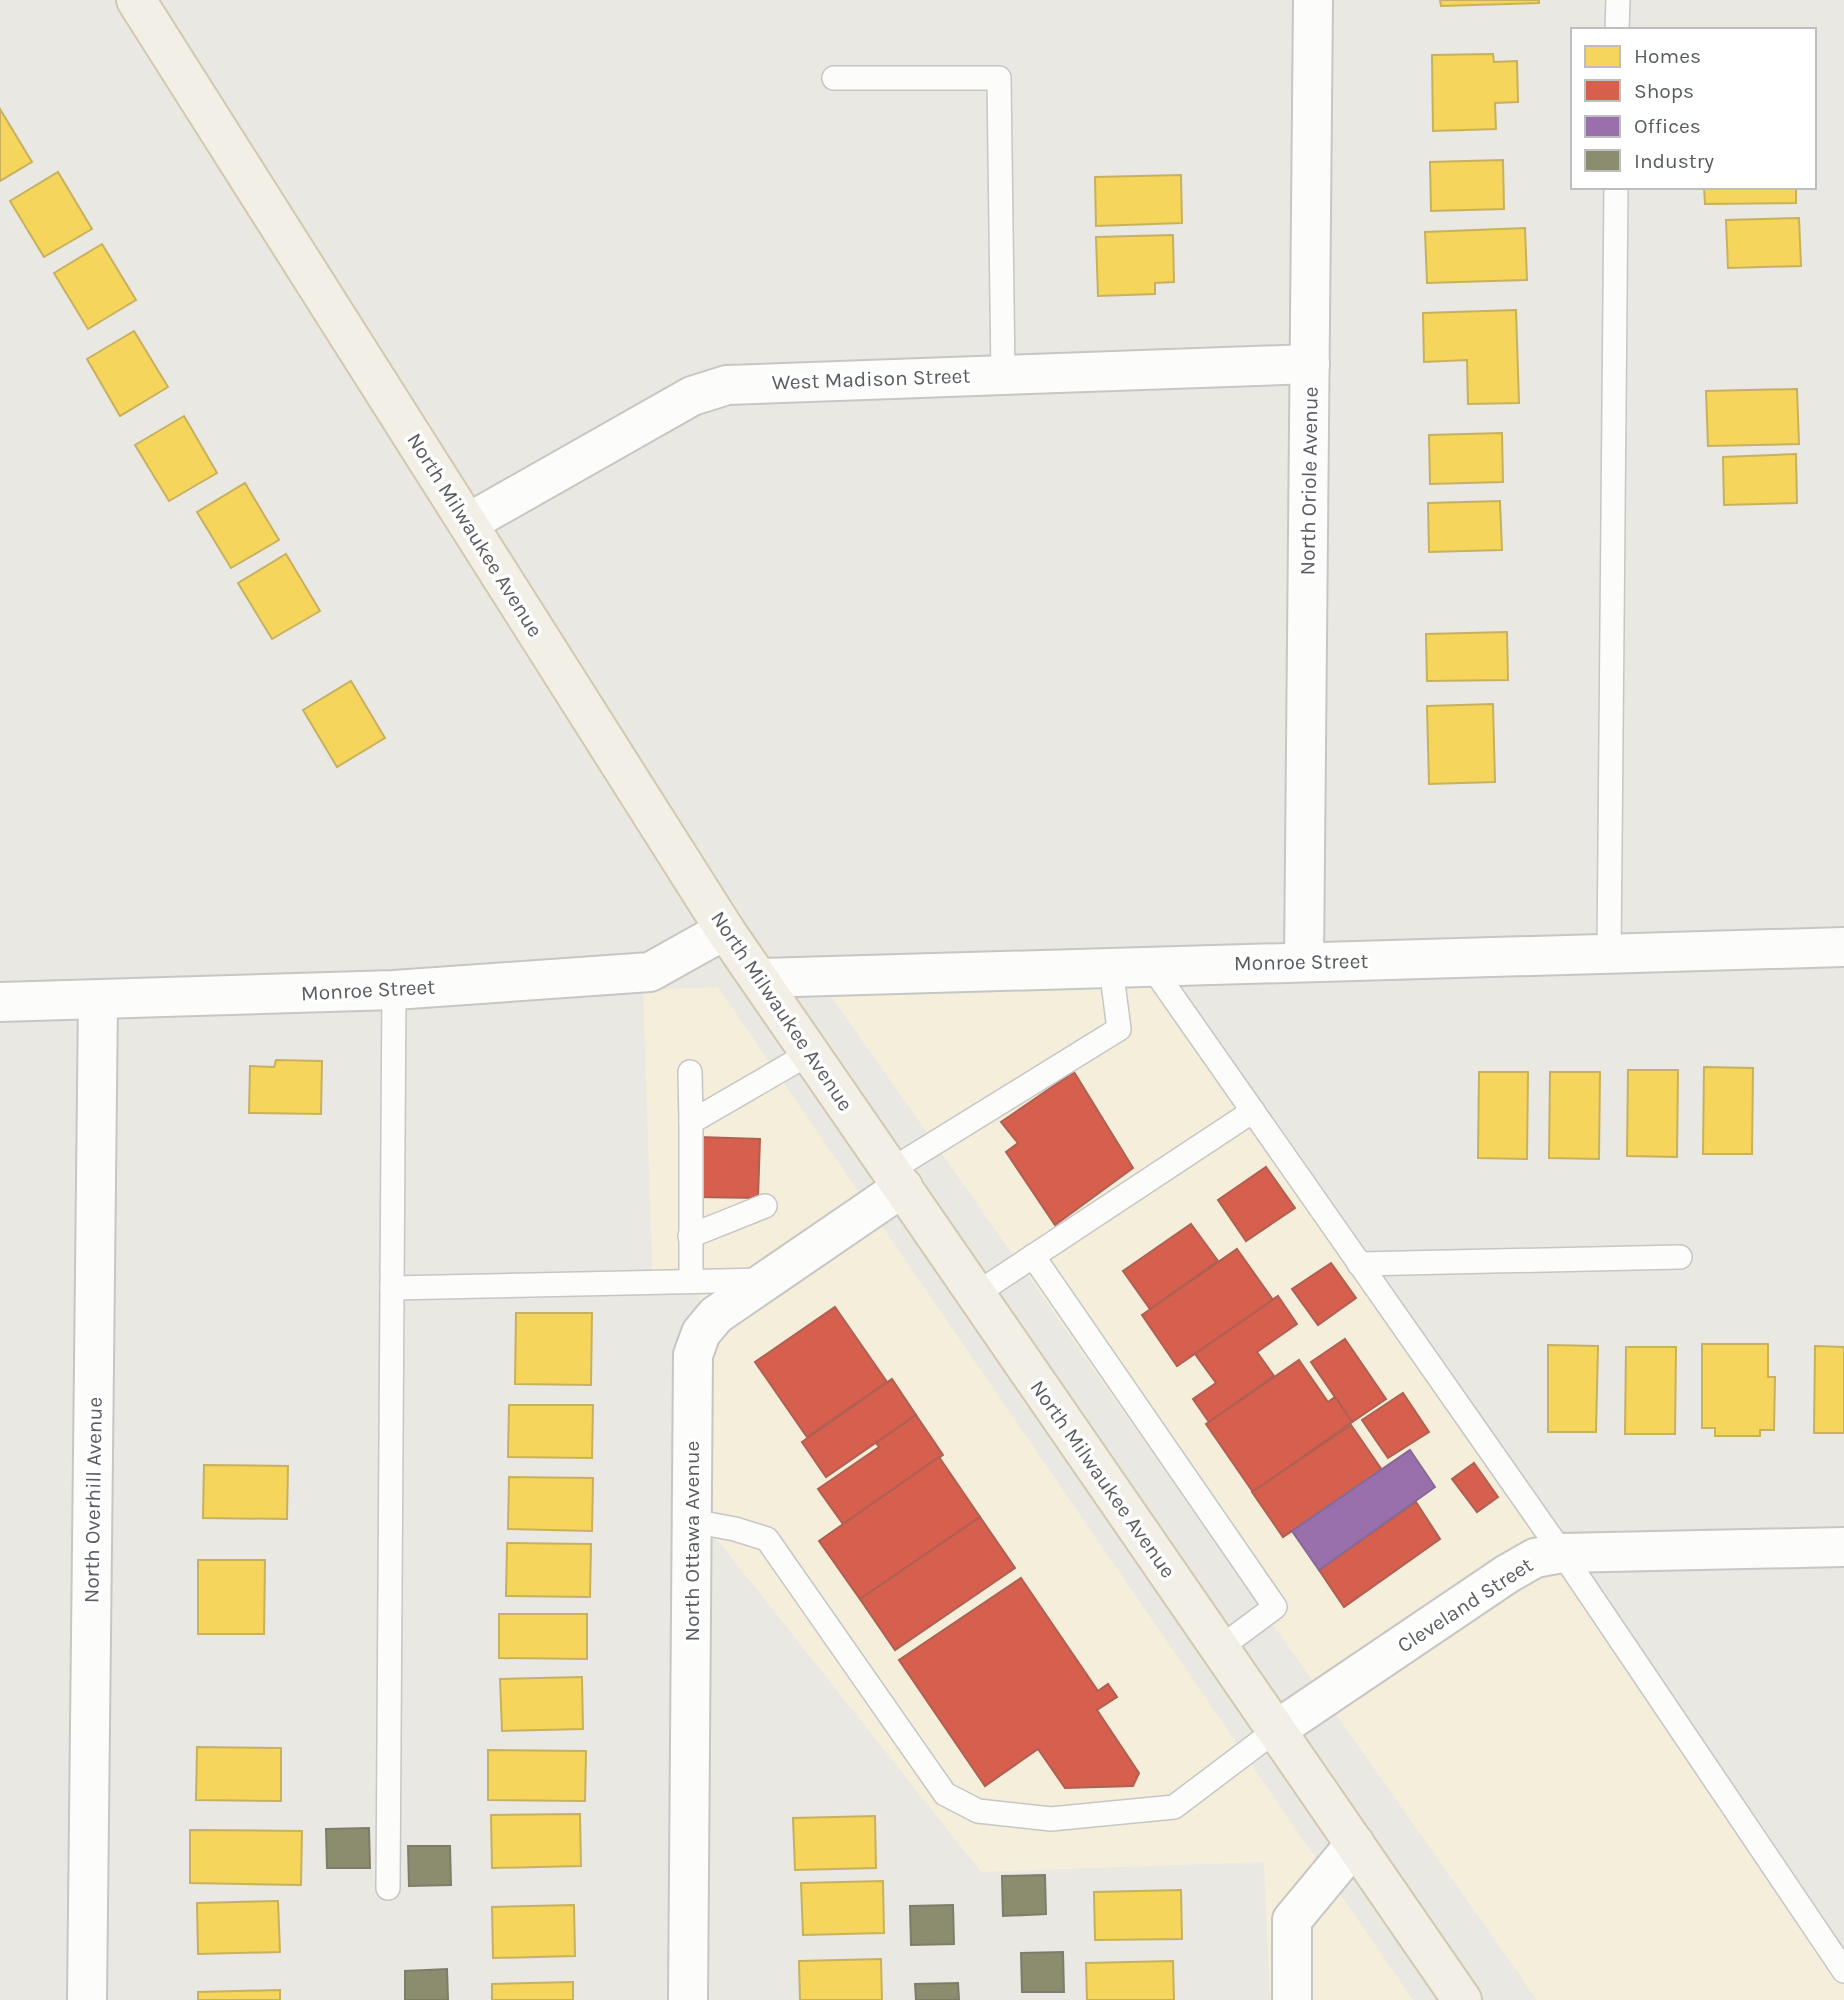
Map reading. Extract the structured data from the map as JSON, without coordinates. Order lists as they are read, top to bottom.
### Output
{
  "streets": {
    "main road": ["North Milwaukee Avenue"],
    "street": [
      "West Madison Street",
      "North Oriole Avenue",
      "Monroe Street",
      "North Overhill Avenue",
      "North Ottawa Avenue",
      "Cleveland Street"
    ]
  },
  "crossings": [
    ["West Madison Street", "North Oriole Avenue"],
    ["West Madison Street", "North Milwaukee Avenue"],
    ["North Oriole Avenue", "Monroe Street"],
    ["North Milwaukee Avenue", "Monroe Street"],
    ["North Milwaukee Avenue", "North Ottawa Avenue"],
    ["North Milwaukee Avenue", "Cleveland Street"],
    ["Monroe Street", "North Overhill Avenue"]
  ],
  "legend": [
    "Homes",
    "Shops",
    "Offices",
    "Industry"
  ]
}
